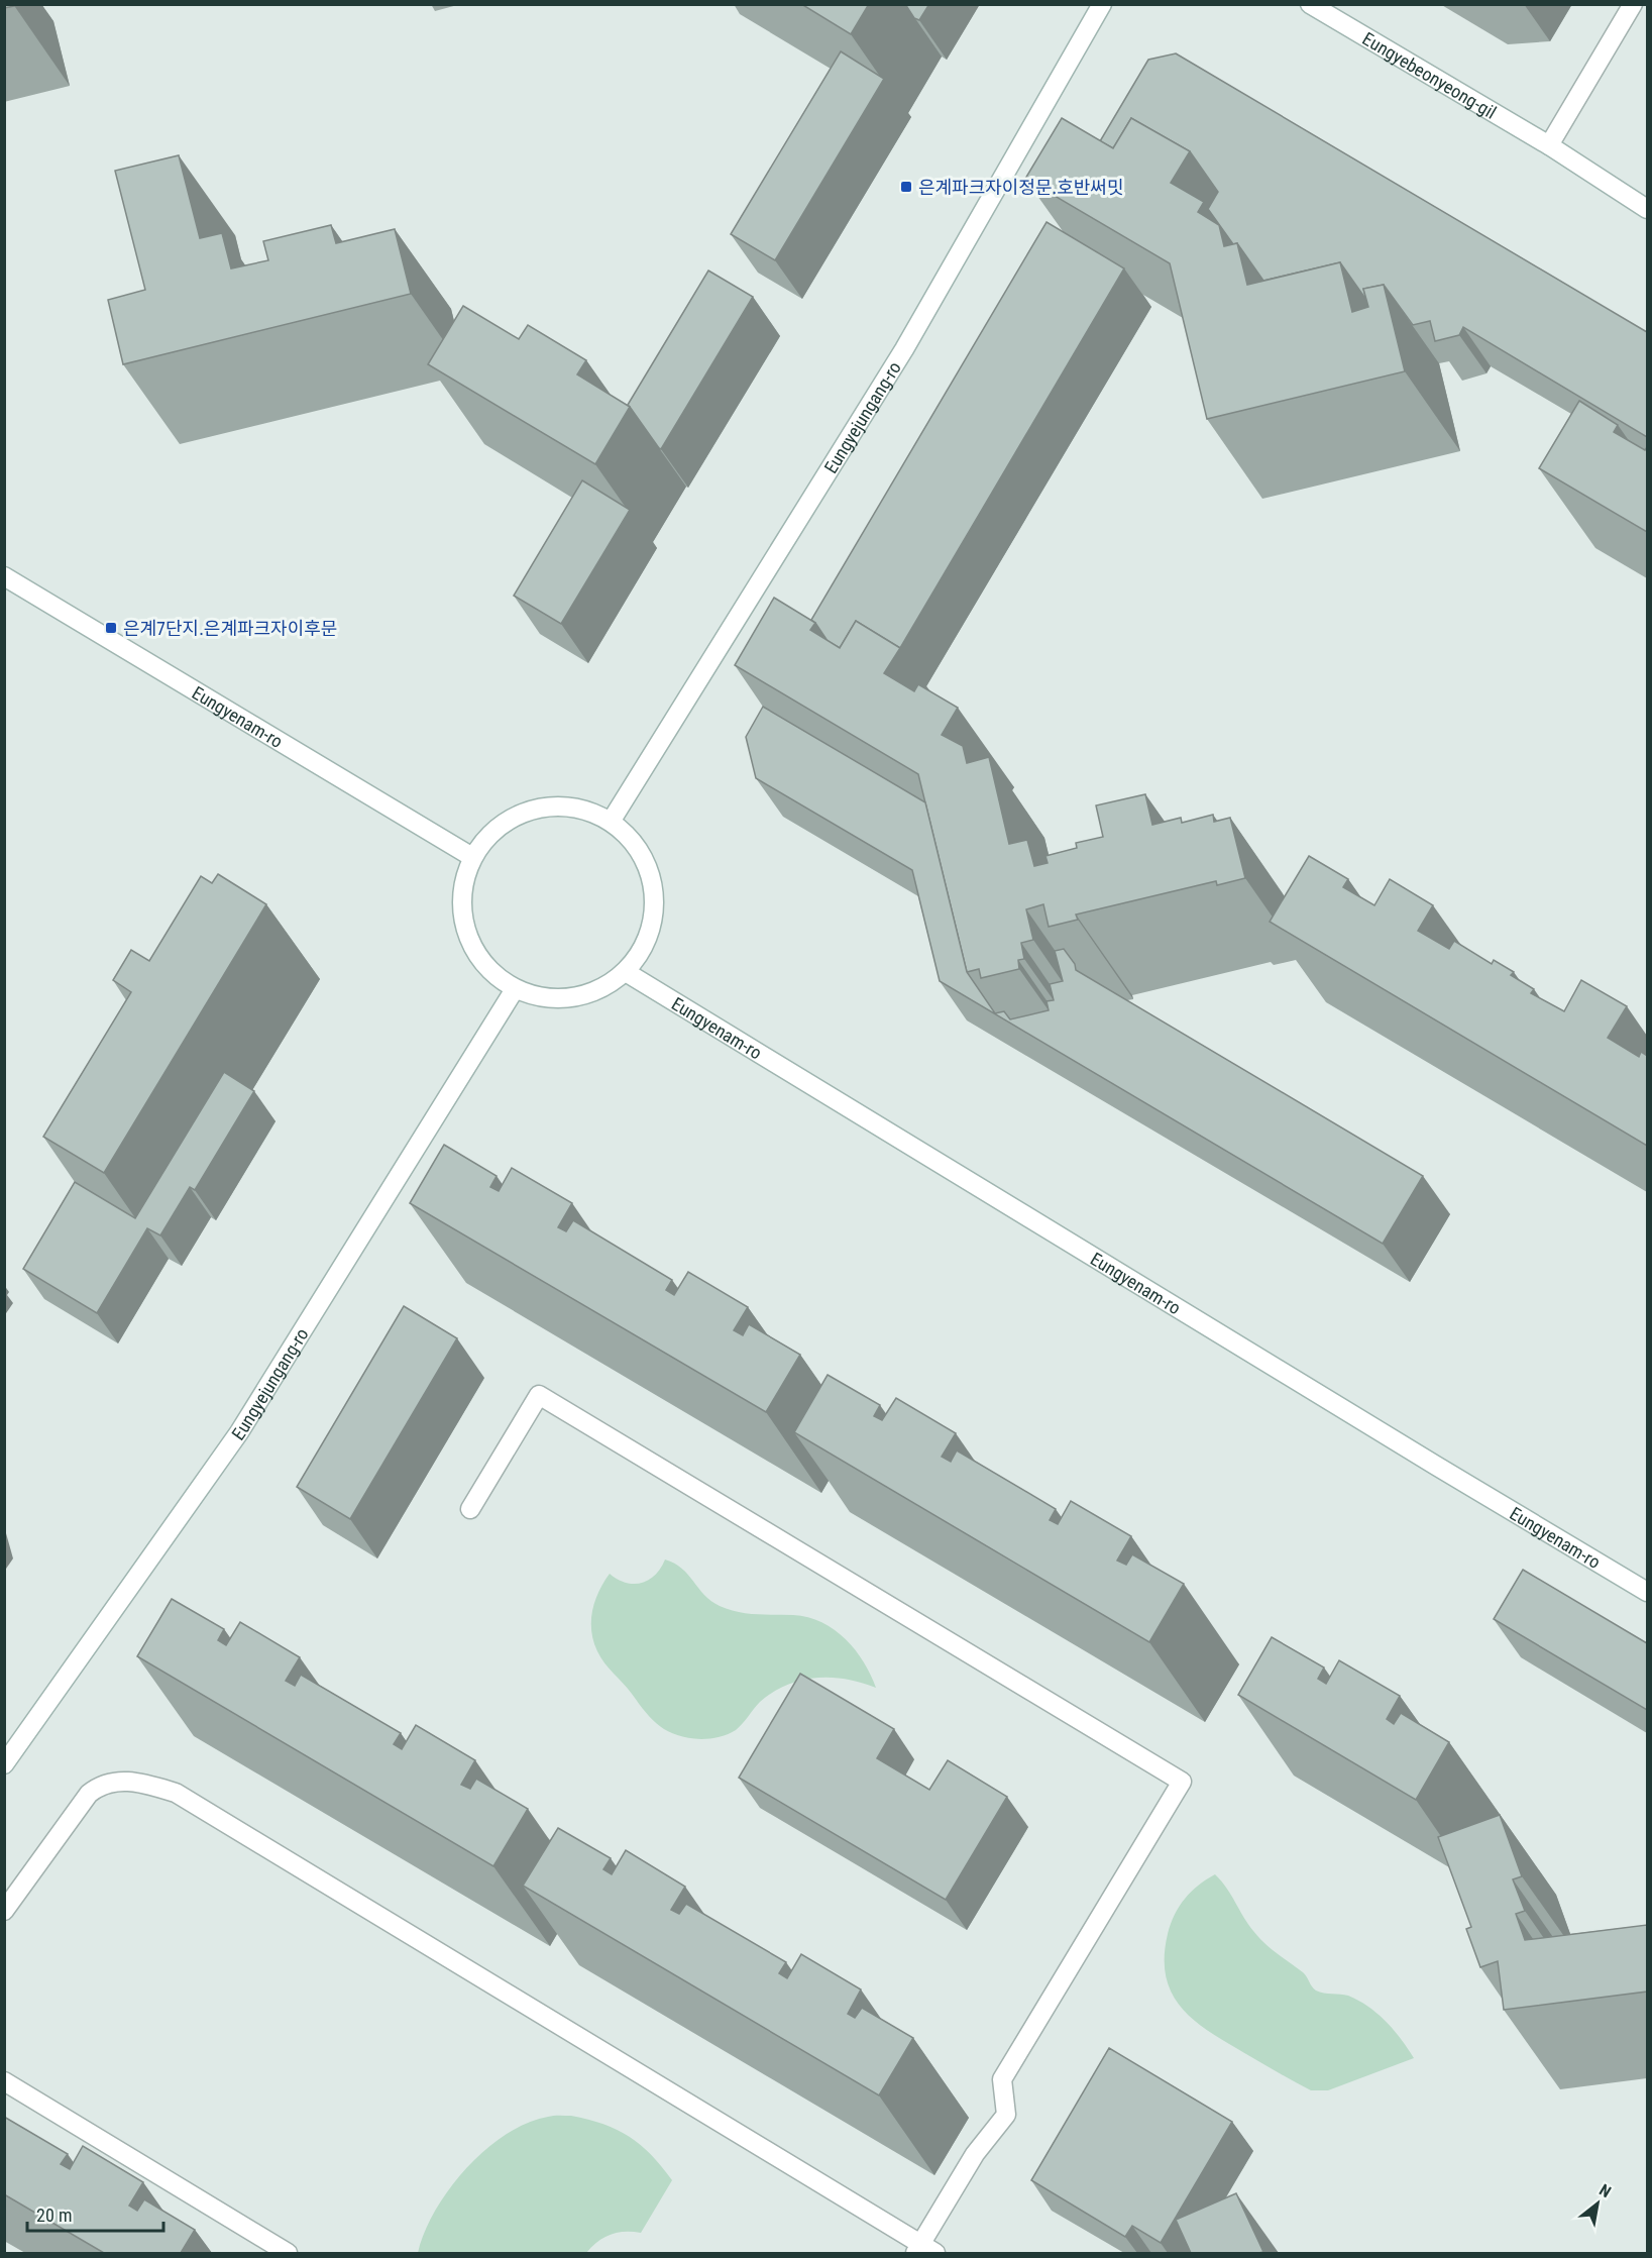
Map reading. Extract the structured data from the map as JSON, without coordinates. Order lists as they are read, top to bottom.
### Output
{
  "streets": {
    "street": ["Eungyebeonyeong-gil", "Eungyejungang-ro", "Eungyenam-ro"]
  },
  "crossings": [
    ["Eungyejungang-ro", "Eungyenam-ro"]
  ],
  "places": {
    "transit": ["은계파크자이정문.호반써밋", "은계7단지.은계파크자이후문"]
  },
  "scale_bar": "20 m",
  "north": "top right"
}
